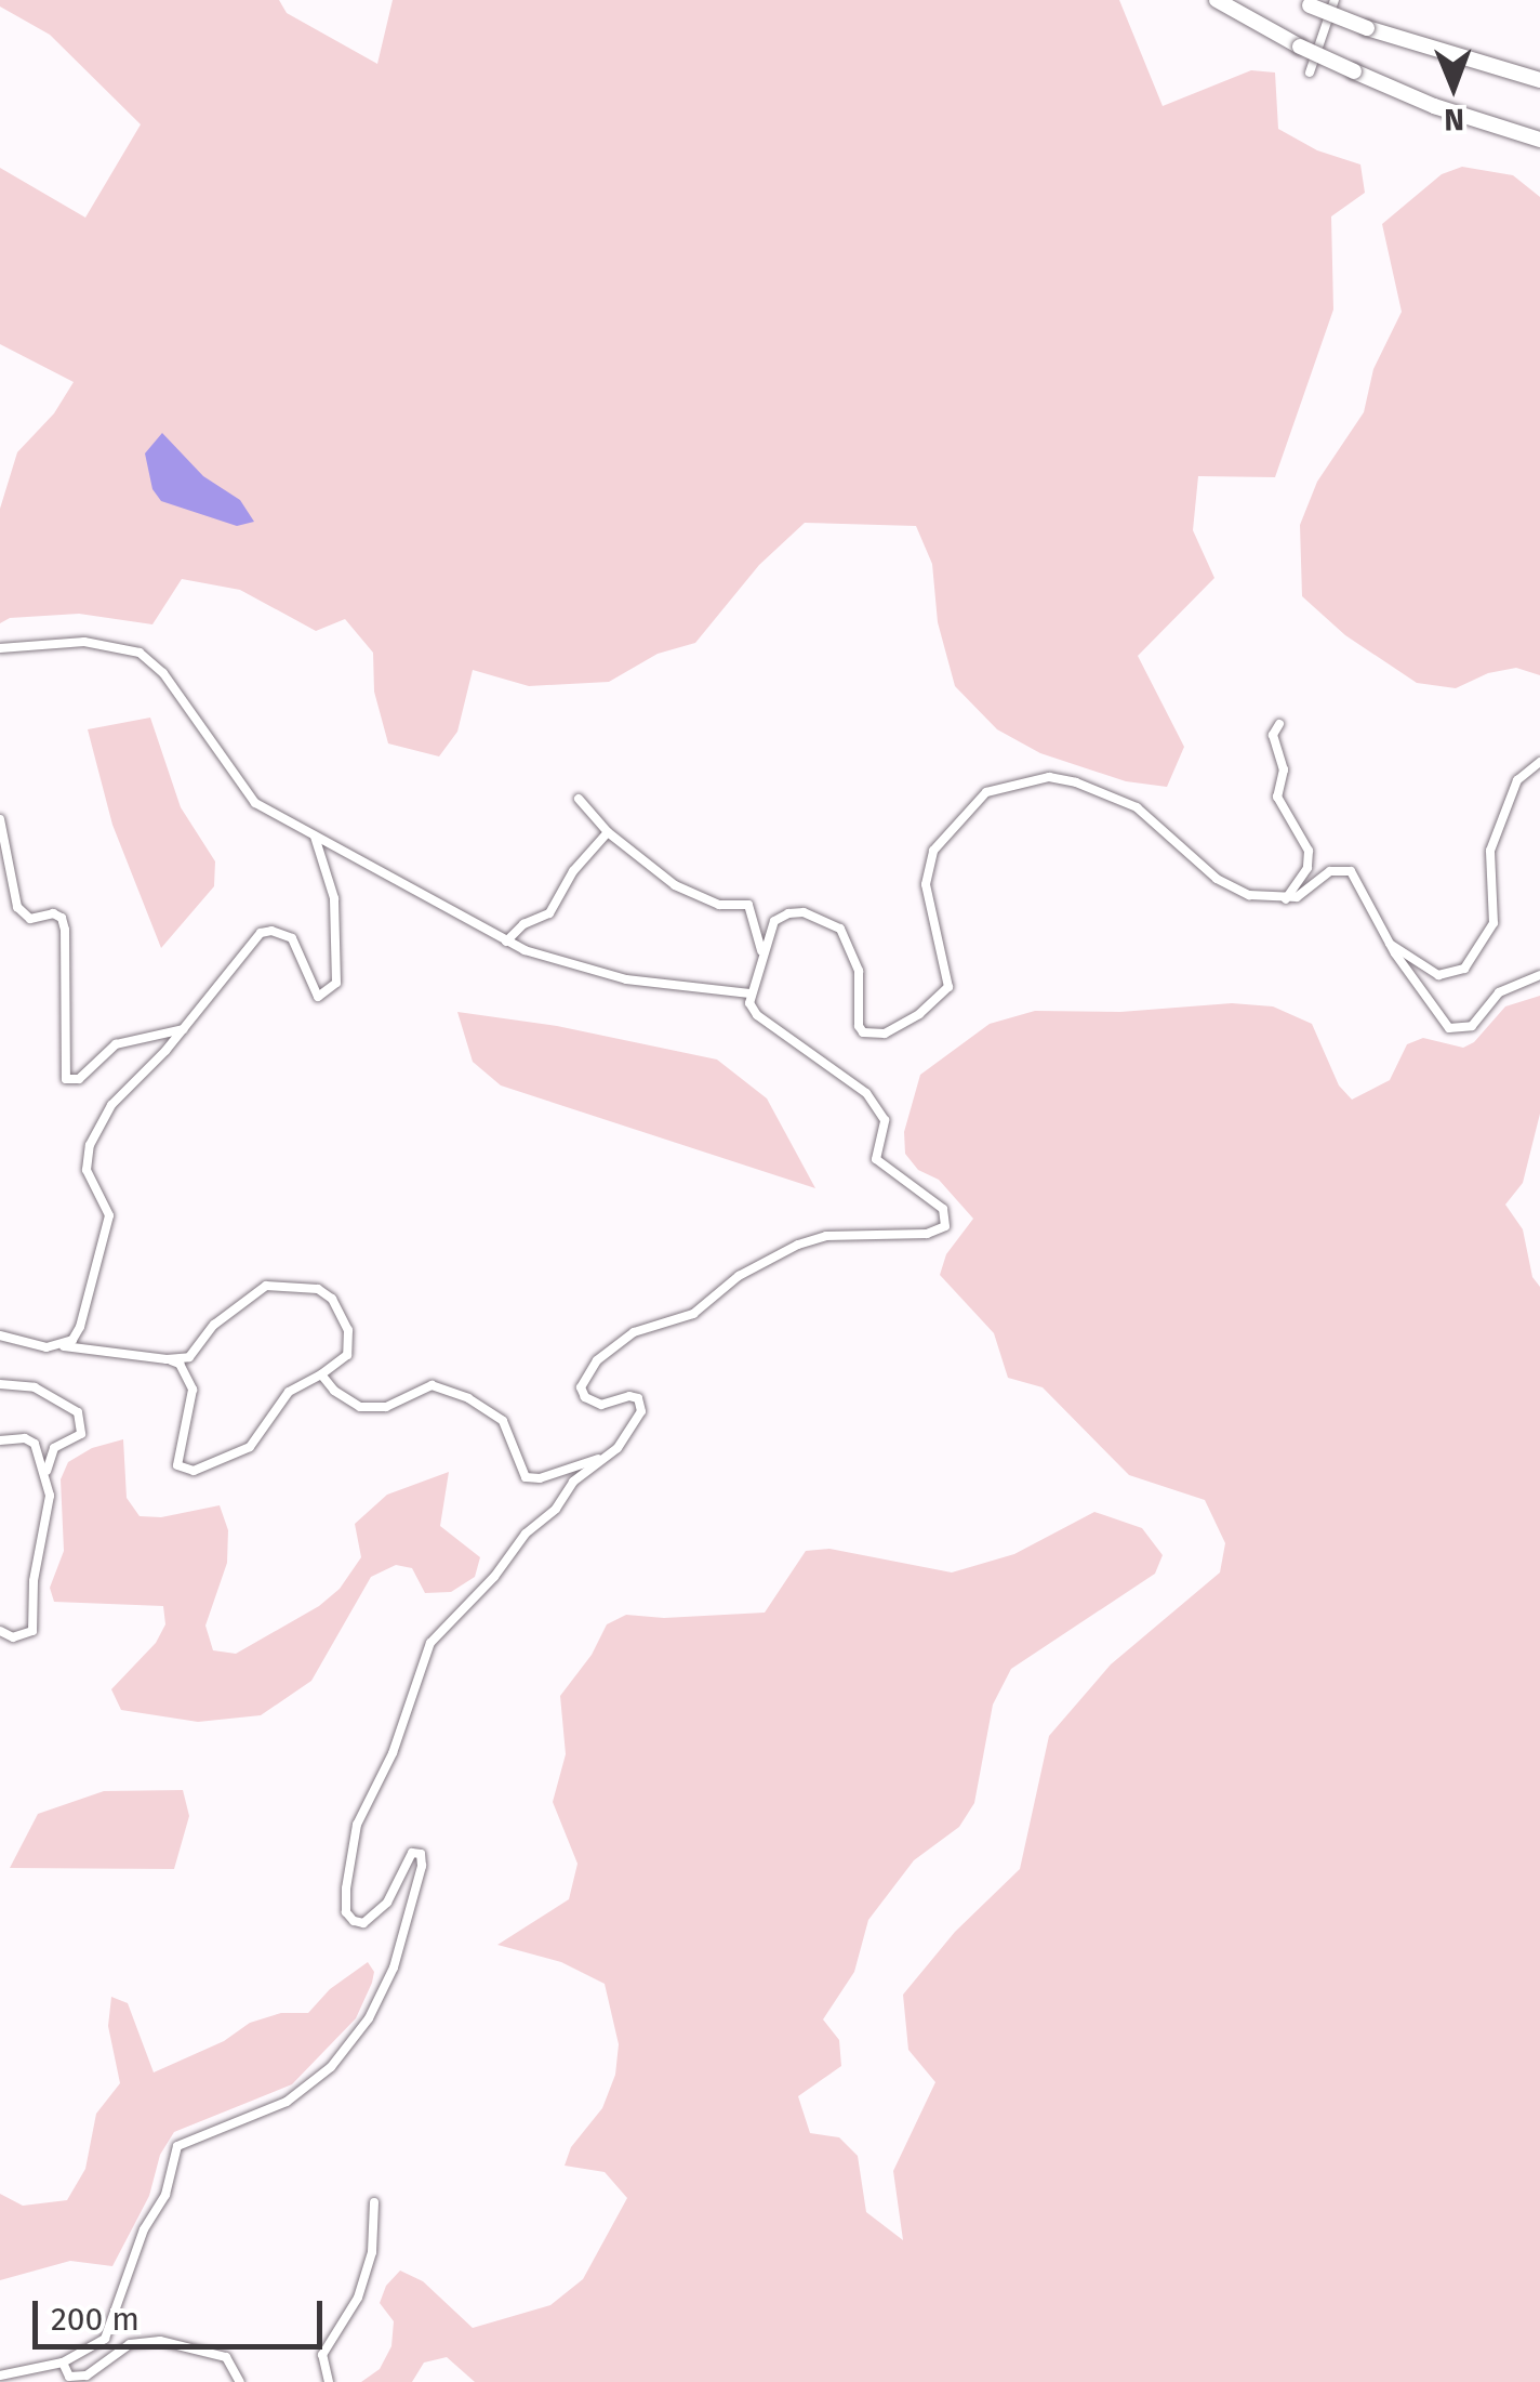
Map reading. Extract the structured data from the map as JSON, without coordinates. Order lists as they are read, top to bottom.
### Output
{
  "scale_bar": "200 m",
  "north": "bottom"
}
